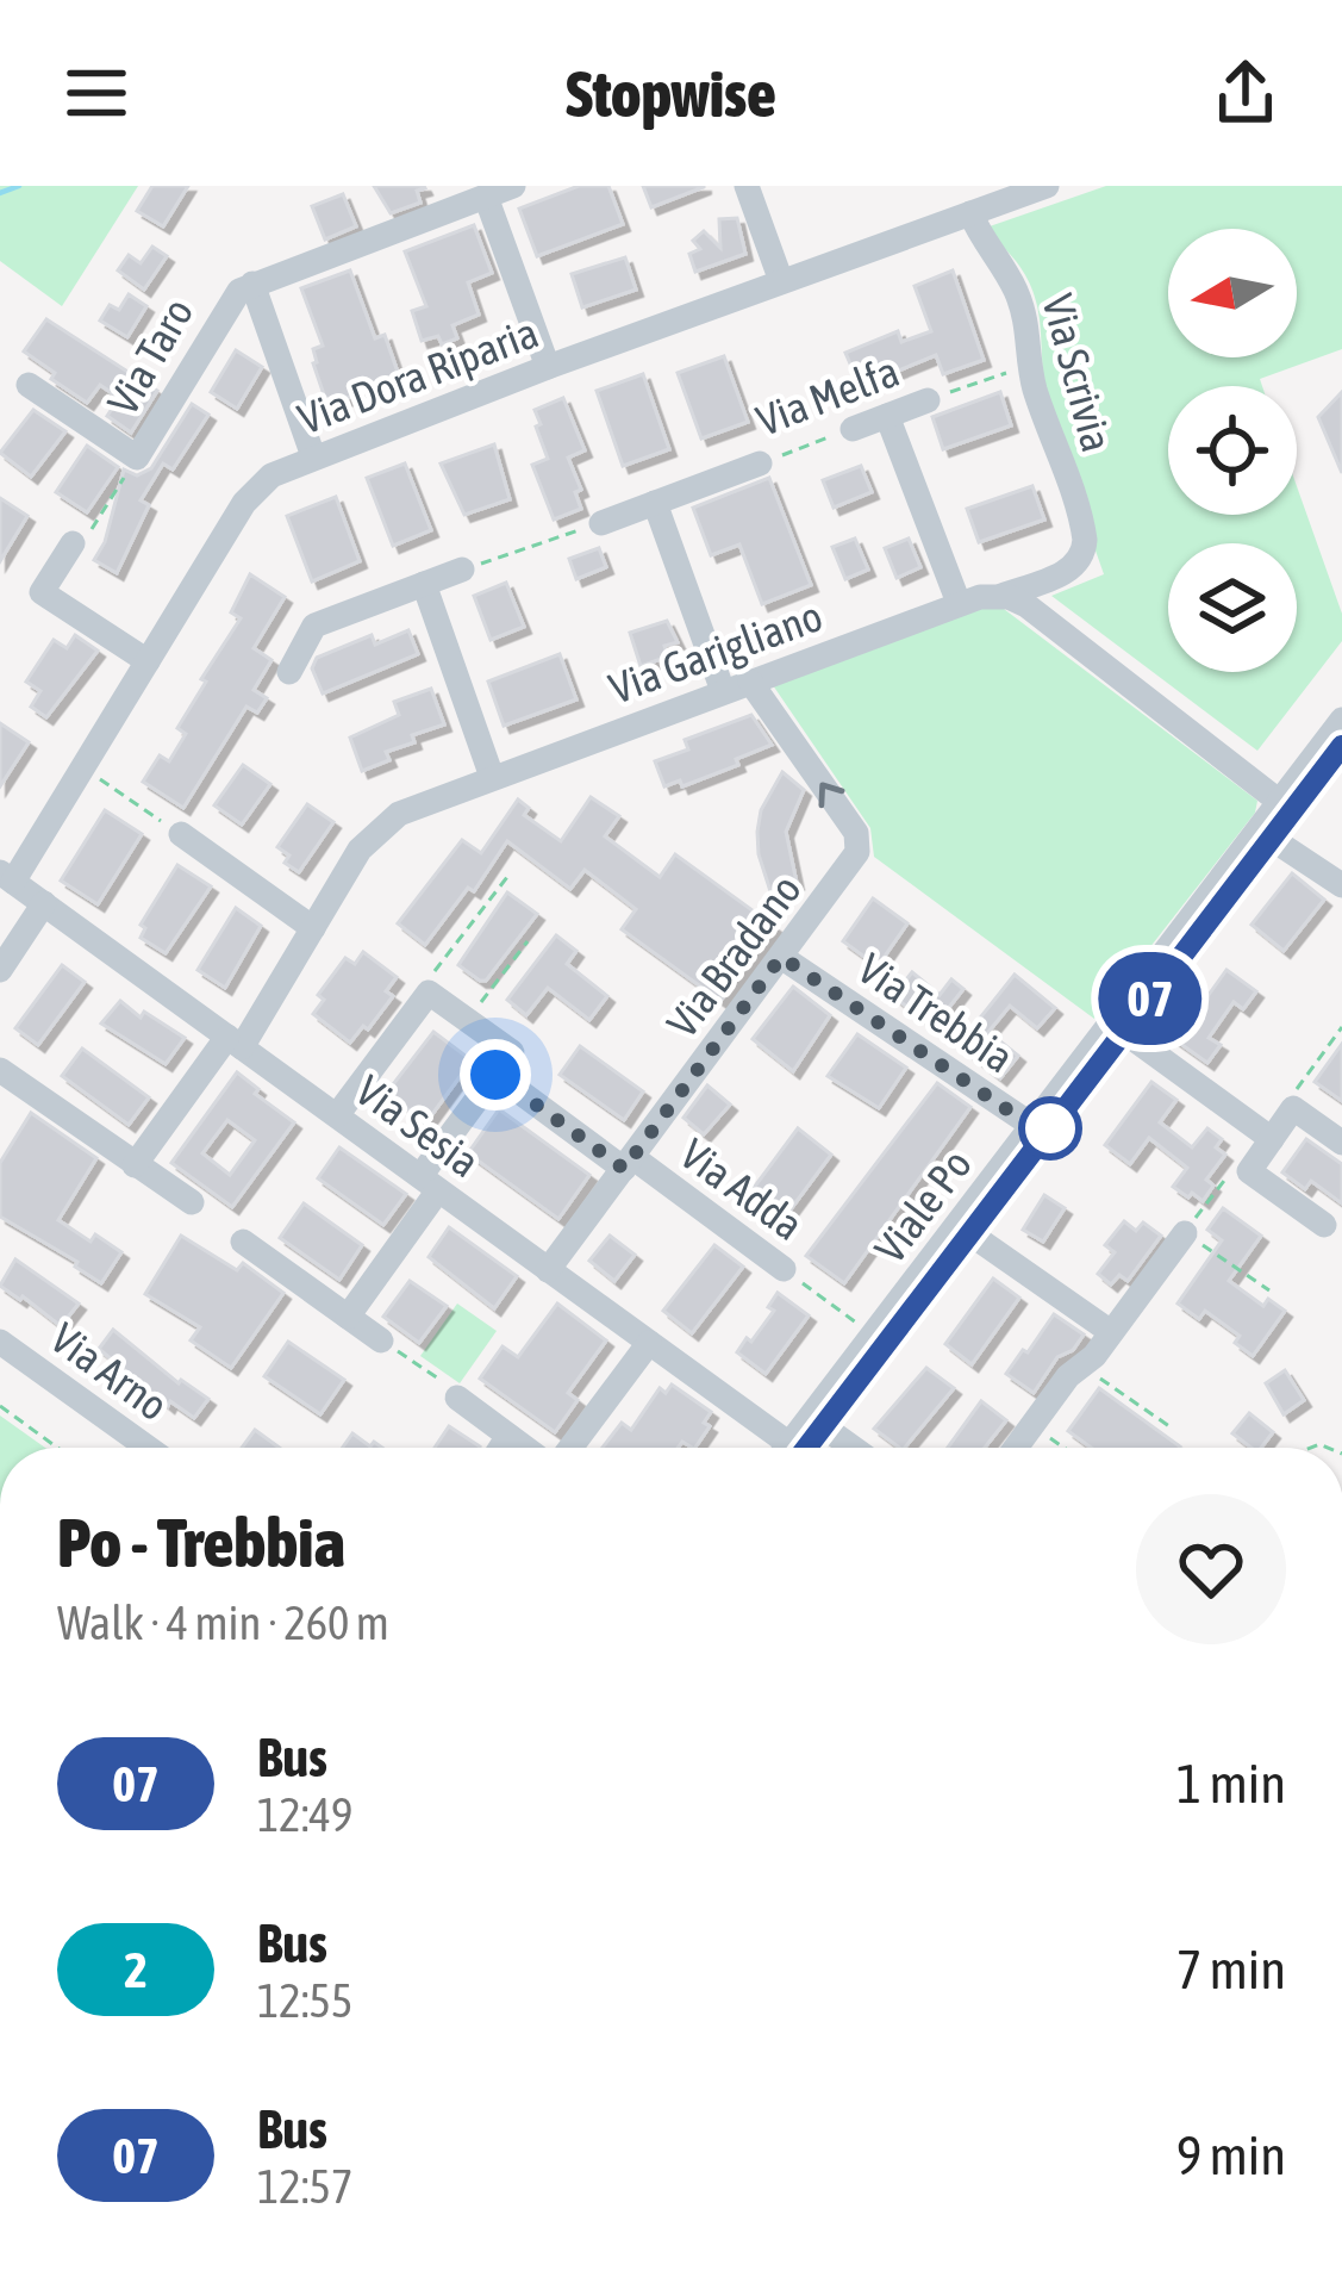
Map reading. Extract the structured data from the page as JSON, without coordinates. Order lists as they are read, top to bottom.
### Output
{
  "streets": {
    "street": [
      "Via Taro",
      "Via Scrivia",
      "Via Dora Riparia",
      "Via Melfa",
      "Via Garigliano",
      "Via Bradano",
      "Via Trebbia",
      "Via Sesia",
      "Via Adda",
      "Viale Po",
      "Via Arno"
    ]
  },
  "crossings": [
    ["Via Scrivia", "Via Dora Riparia"],
    ["Via Scrivia", "Via Melfa"],
    ["Via Scrivia", "Via Garigliano"],
    ["Via Dora Riparia", "Via Sesia"],
    ["Via Garigliano", "Via Bradano"],
    ["Via Garigliano", "Via Sesia"],
    ["Via Bradano", "Via Trebbia"],
    ["Via Bradano", "Via Sesia"],
    ["Via Bradano", "Via Adda"],
    ["Via Trebbia", "Viale Po"],
    ["Via Adda", "Viale Po"]
  ],
  "one_way": ["Via Bradano"],
  "lines": ["bus line 07"],
  "north": "left",
  "page": {
    "header": "Stopwise",
    "on_map": "07",
    "heading": ["Po - Trebbia", "Walk · 4 min · 260 m"],
    "list": [
      {
        "mark": "07",
        "name": "Bus",
        "note": "12:49",
        "value": "1 min"
      },
      {
        "mark": "2",
        "name": "Bus",
        "note": "12:55",
        "value": "7 min"
      },
      {
        "mark": "07",
        "name": "Bus",
        "note": "12:57",
        "value": "9 min"
      }
    ]
  }
}
